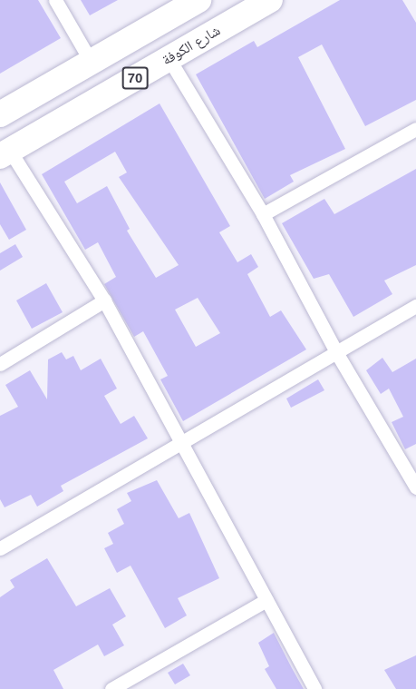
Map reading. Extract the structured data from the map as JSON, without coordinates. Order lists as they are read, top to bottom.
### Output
{
  "streets": {
    "highway": ["شارع الكوفة", "70"]
  }
}
